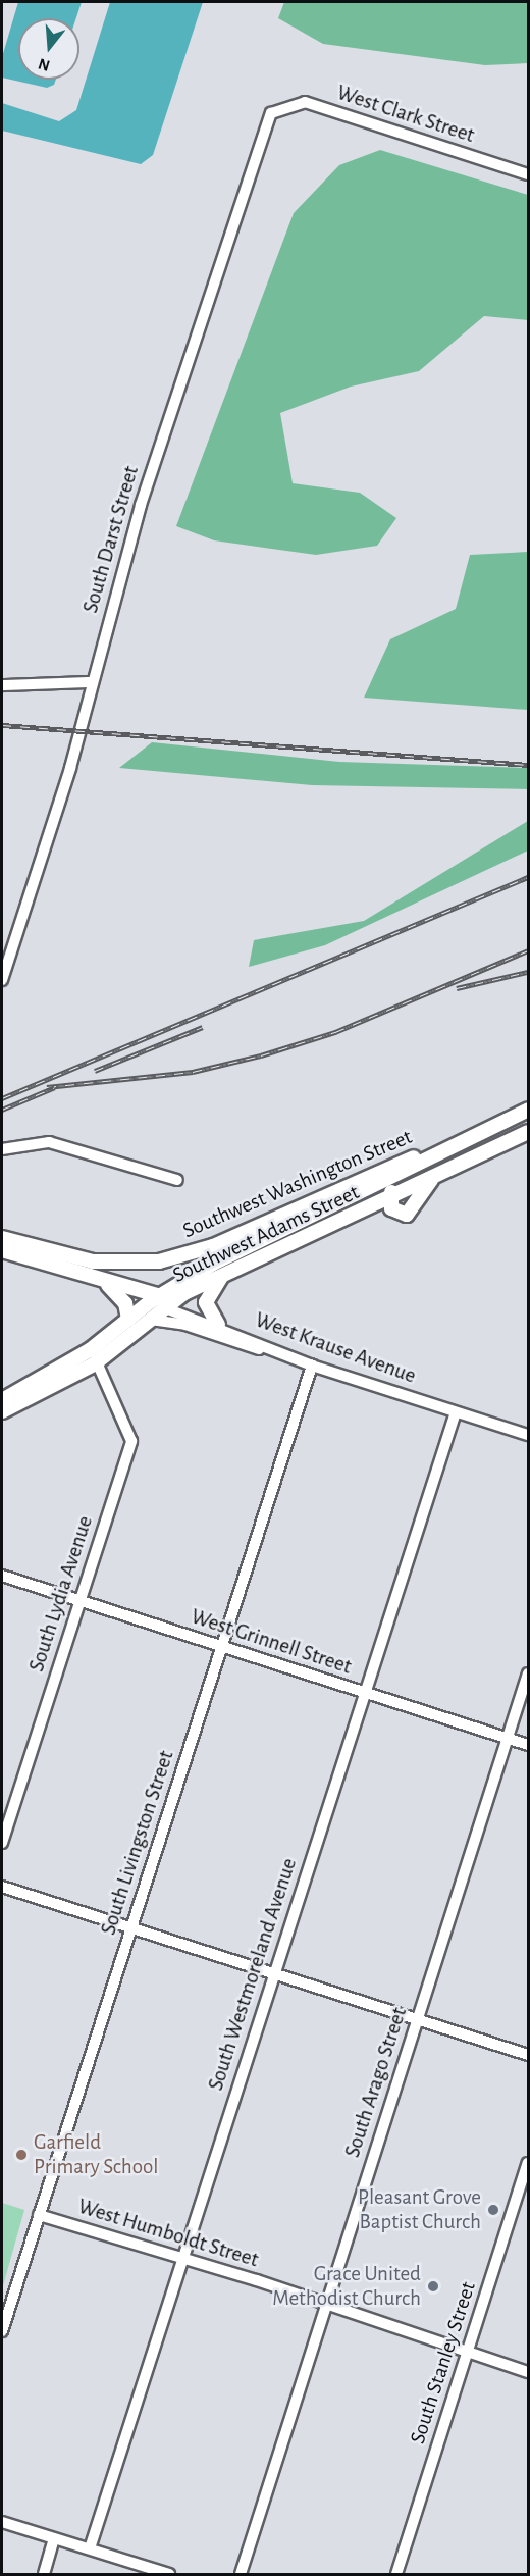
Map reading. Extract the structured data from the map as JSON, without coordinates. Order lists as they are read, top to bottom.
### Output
{
  "streets": {
    "main road": ["Southwest Washington Street", "Southwest Adams Street"],
    "street": [
      "West Clark Street",
      "South Darst Street",
      "West Krause Avenue",
      "South Lydia Avenue",
      "West Grinnell Street",
      "South Livingston Street",
      "South Westmoreland Avenue",
      "South Arago Street",
      "West Humboldt Street",
      "South Stanley Street"
    ]
  },
  "crossings": [
    ["West Clark Street", "South Darst Street"],
    ["Southwest Washington Street", "Southwest Adams Street"],
    ["Southwest Adams Street", "West Krause Avenue"],
    ["Southwest Adams Street", "South Lydia Avenue"],
    ["West Krause Avenue", "South Livingston Street"],
    ["West Krause Avenue", "South Westmoreland Avenue"],
    ["South Lydia Avenue", "West Grinnell Street"],
    ["West Grinnell Street", "South Livingston Street"],
    ["West Grinnell Street", "South Westmoreland Avenue"],
    ["West Grinnell Street", "South Arago Street"],
    ["South Livingston Street", "West Humboldt Street"],
    ["South Westmoreland Avenue", "West Humboldt Street"],
    ["South Arago Street", "West Humboldt Street"],
    ["West Humboldt Street", "South Stanley Street"]
  ],
  "places": ["Garfield Primary School", "Pleasant Grove Baptist Church", "Grace United Methodist Church"],
  "north": "bottom"
}
